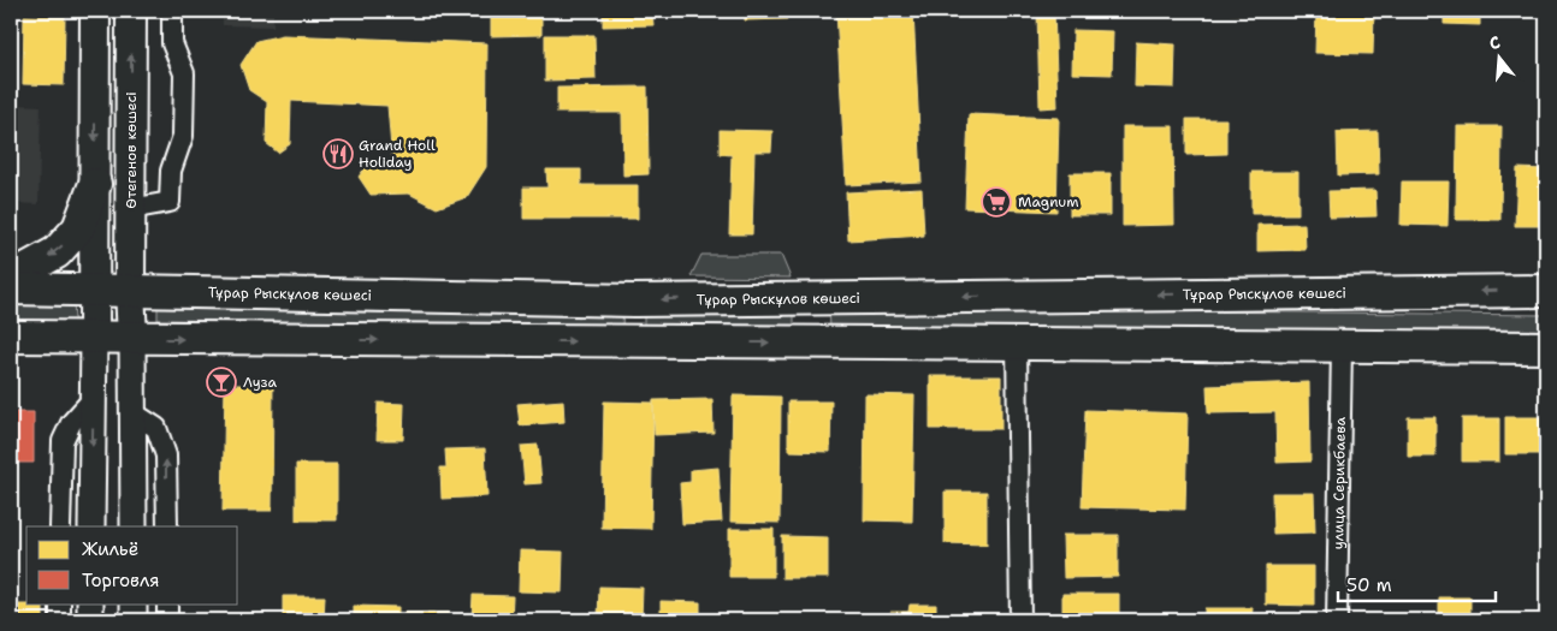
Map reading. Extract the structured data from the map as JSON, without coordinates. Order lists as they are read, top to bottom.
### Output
{
  "streets": {
    "main road": ["Өтегенов көшесі", "Тұрар Рыскұлов көшесі"],
    "street": ["улица Серикбаева"]
  },
  "crossings": [
    ["Өтегенов көшесі", "Тұрар Рыскұлов көшесі"]
  ],
  "places": {
    "restaurant": ["Grand Holl Holiday"],
    "supermarket": ["Magnum"],
    "bar": ["Луза"]
  },
  "legend": ["Жильё", "Торговля"],
  "scale_bar": "50 m",
  "north": "top"
}
